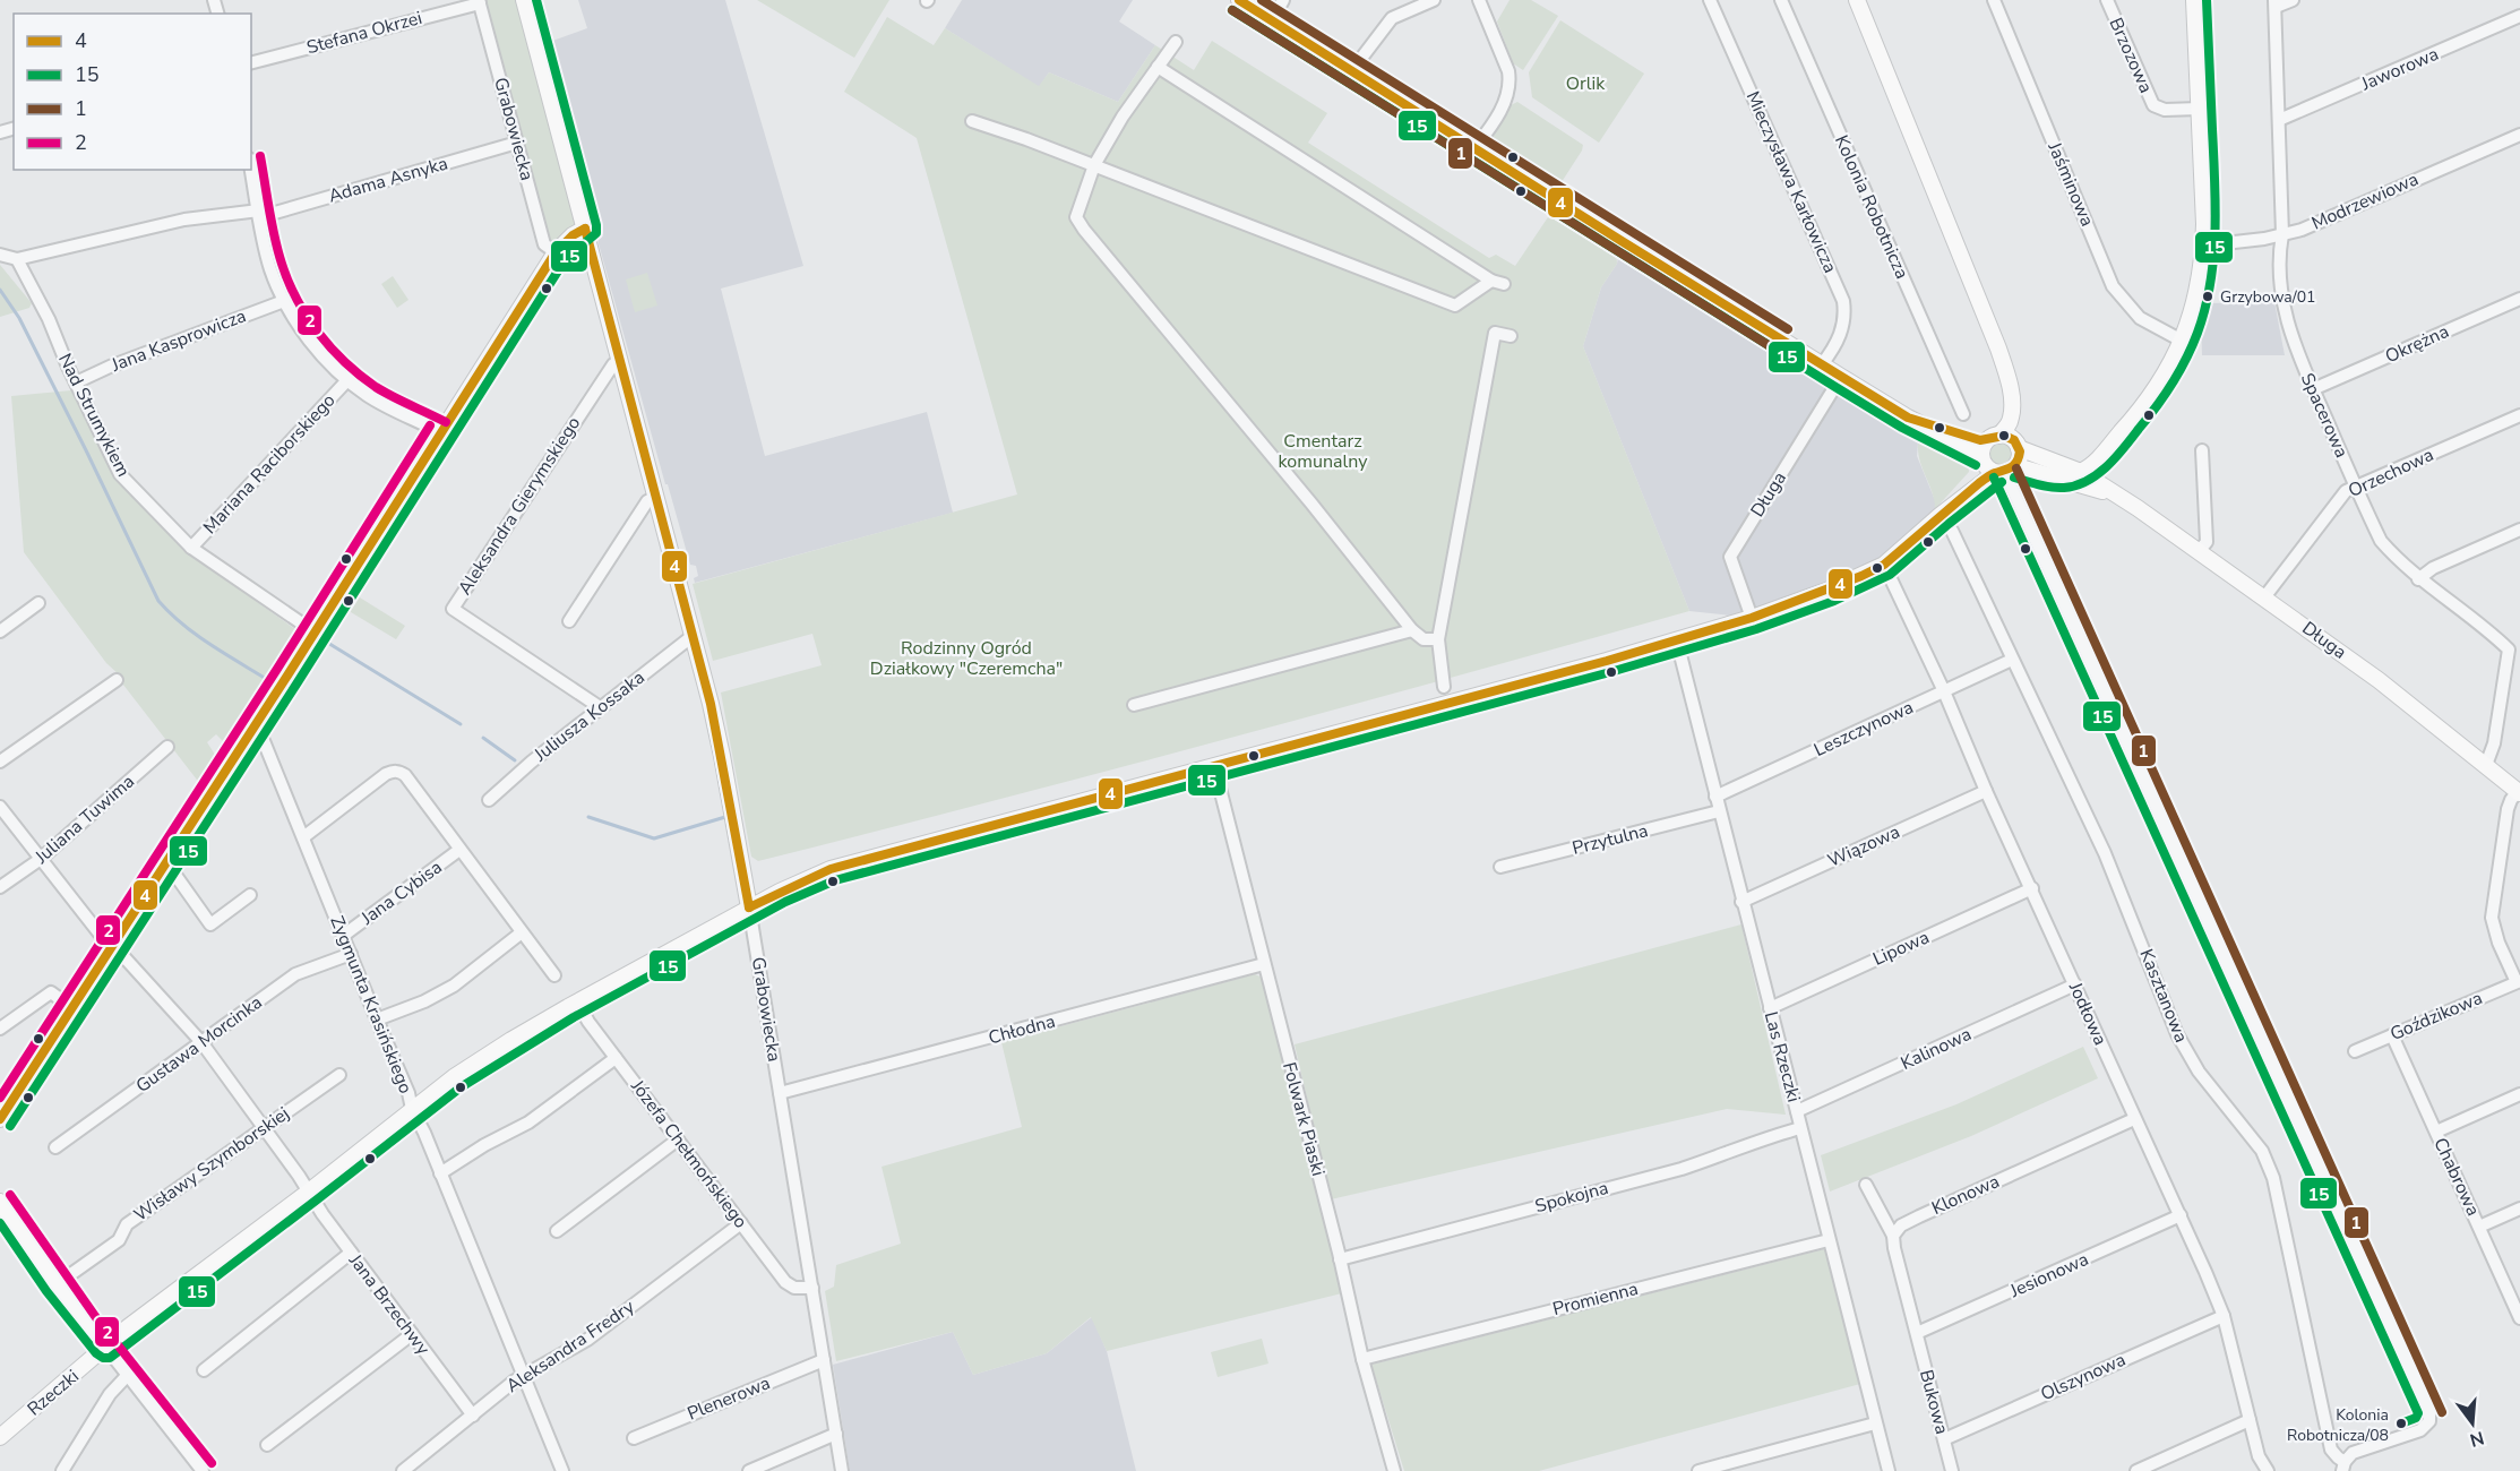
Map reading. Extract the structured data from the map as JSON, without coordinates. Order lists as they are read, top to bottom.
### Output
{
  "streets": {
    "street": [
      "Stefana Okrzei",
      "Brzozowa",
      "Jaworowa",
      "Grabowiecka",
      "Adama Asnyka",
      "Mieczysława Karłowicza",
      "Jaśminowa",
      "Modrzewiowa",
      "Kolonia Robotnicza",
      "Jana Kasprowicza",
      "Okrężna",
      "Nad Strumykiem",
      "Spacerowa",
      "Mariana Raciborskiego",
      "Orzechowa",
      "Długa",
      "Aleksandra Gierymskiego",
      "Juliusza Kossaka",
      "Leszczynowa",
      "Juliana Tuwima",
      "Przytulna",
      "Wiązowa",
      "Jana Cybisa",
      "Lipowa",
      "Kasztanowa",
      "Zygmunta Krasińskiego",
      "Jodłowa",
      "Goździkowa",
      "Chłodna",
      "Gustawa Morcinka",
      "Kalinowa",
      "Las Rzeczki",
      "Folwark Piaski",
      "Józefa Chełmońskiego",
      "Wisławy Szymborskiej",
      "Chabrowa",
      "Klonowa",
      "Spokojna",
      "Jesionowa",
      "Promienna",
      "Jana Brzechwy",
      "Aleksandra Fredry",
      "Olszynowa",
      "Rzeczki",
      "Plenerowa",
      "Bukowa"
    ]
  },
  "crossings": [
    ["Stefana Okrzei", "Grabowiecka"],
    ["Jaworowa", "Spacerowa"],
    ["Grabowiecka", "Adama Asnyka"],
    ["Grabowiecka", "Aleksandra Gierymskiego"],
    ["Grabowiecka", "Juliusza Kossaka"],
    ["Grabowiecka", "Chłodna"],
    ["Grabowiecka", "Józefa Chełmońskiego"],
    ["Grabowiecka", "Rzeczki"],
    ["Grabowiecka", "Plenerowa"],
    ["Adama Asnyka", "Nad Strumykiem"],
    ["Mieczysława Karłowicza", "Długa"],
    ["Modrzewiowa", "Spacerowa"],
    ["Jana Kasprowicza", "Nad Strumykiem"],
    ["Okrężna", "Spacerowa"],
    ["Nad Strumykiem", "Mariana Raciborskiego"],
    ["Spacerowa", "Orzechowa"],
    ["Spacerowa", "Długa"],
    ["Orzechowa", "Długa"],
    ["Długa", "Kasztanowa"],
    ["Długa", "Goździkowa"],
    ["Długa", "Rzeczki"],
    ["Aleksandra Gierymskiego", "Juliusza Kossaka"],
    ["Leszczynowa", "Kasztanowa"],
    ["Leszczynowa", "Jodłowa"],
    ["Leszczynowa", "Las Rzeczki"],
    ["Juliana Tuwima", "Jana Brzechwy"],
    ["Przytulna", "Las Rzeczki"],
    ["Wiązowa", "Jodłowa"],
    ["Wiązowa", "Las Rzeczki"],
    ["Jana Cybisa", "Zygmunta Krasińskiego"],
    ["Lipowa", "Jodłowa"],
    ["Lipowa", "Las Rzeczki"],
    ["Kasztanowa", "Rzeczki"],
    ["Zygmunta Krasińskiego", "Gustawa Morcinka"],
    ["Zygmunta Krasińskiego", "Aleksandra Fredry"],
    ["Zygmunta Krasińskiego", "Rzeczki"],
    ["Jodłowa", "Kalinowa"],
    ["Jodłowa", "Klonowa"],
    ["Jodłowa", "Jesionowa"],
    ["Jodłowa", "Olszynowa"],
    ["Jodłowa", "Rzeczki"],
    ["Goździkowa", "Chabrowa"],
    ["Chłodna", "Folwark Piaski"],
    ["Gustawa Morcinka", "Jana Brzechwy"],
    ["Kalinowa", "Las Rzeczki"],
    ["Las Rzeczki", "Spokojna"],
    ["Las Rzeczki", "Promienna"],
    ["Las Rzeczki", "Rzeczki"],
    ["Folwark Piaski", "Spokojna"],
    ["Folwark Piaski", "Promienna"],
    ["Folwark Piaski", "Rzeczki"],
    ["Józefa Chełmońskiego", "Aleksandra Fredry"],
    ["Józefa Chełmońskiego", "Rzeczki"],
    ["Wisławy Szymborskiej", "Jana Brzechwy"],
    ["Jesionowa", "Bukowa"],
    ["Jana Brzechwy", "Aleksandra Fredry"],
    ["Jana Brzechwy", "Rzeczki"],
    ["Olszynowa", "Bukowa"]
  ],
  "parks": ["Orlik", "Cmentarz komunalny", "Rodzinny Ogród Działkowy \"Czeremcha\""],
  "places": ["Grzybowa/01", "Kolonia Robotnicza/08"],
  "lines": [
    "transit line 4",
    "transit line 15",
    "transit line 1",
    "transit line 2"
  ],
  "legend": [
    "4",
    "15",
    "1",
    "2"
  ],
  "north": "bottom"
}
